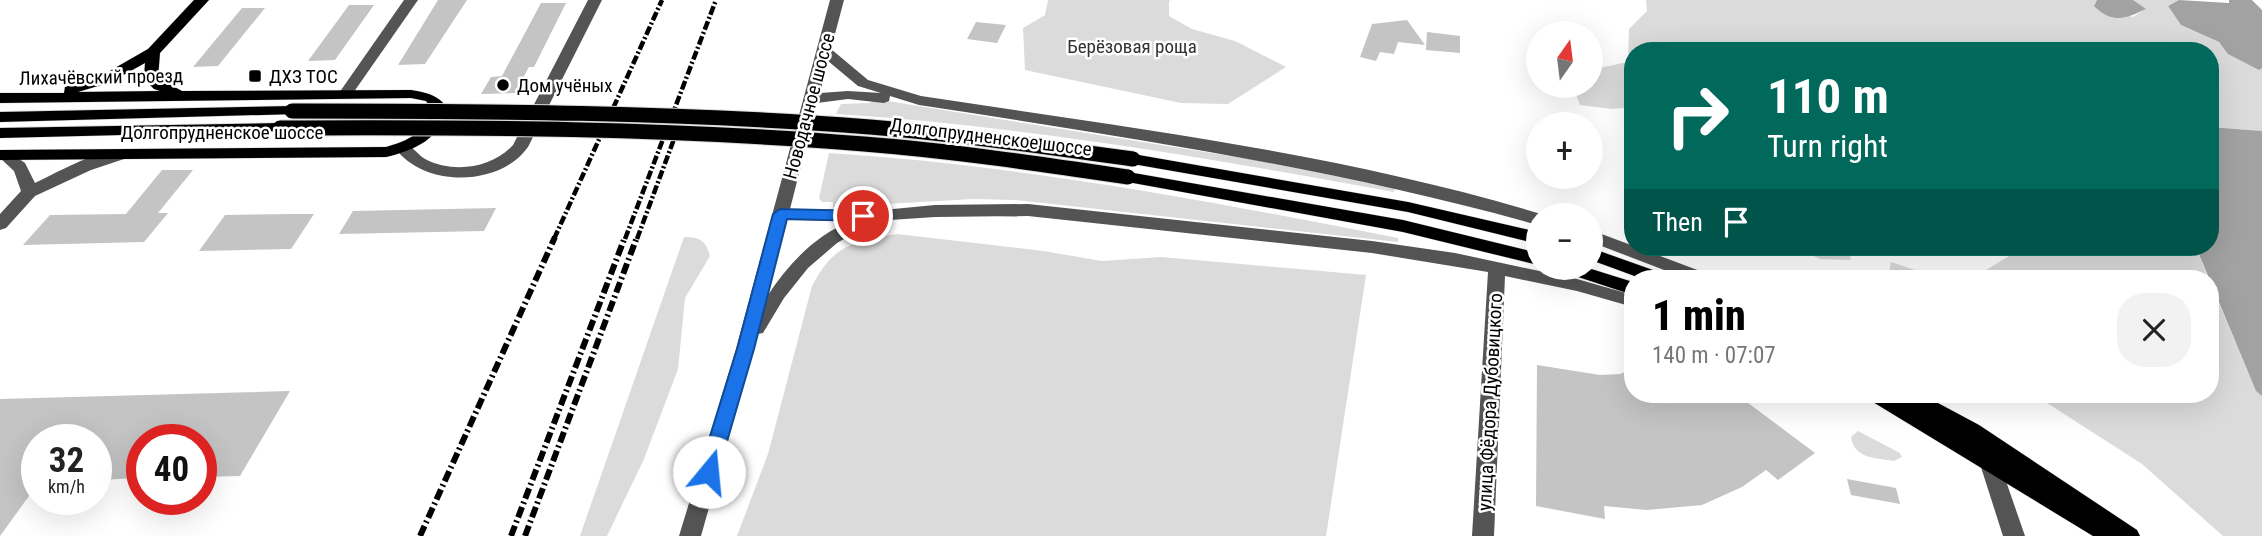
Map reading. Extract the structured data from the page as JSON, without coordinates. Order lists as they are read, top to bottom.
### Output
{
  "streets": {
    "main road": ["Лихачёвский проезд", "Долгопрудненское шоссе"],
    "street": ["Новодачное шоссе", "улица Фёдора Дубовицкого"]
  },
  "crossings": [
    ["Лихачёвский проезд", "Долгопрудненское шоссе"]
  ],
  "parks": ["Берёзовая роща"],
  "places": {
    "transit": ["ДХЗ ТОС"],
    "other": ["Дом учёных"]
  },
  "north": "top",
  "page": {
    "map_buttons": ["+", "−"],
    "turn": ["110 m", "Turn right"],
    "then": "Then",
    "heading": ["1 min", "140 m · 07:07"],
    "speed": "32 km/h",
    "limit": "40"
  }
}
